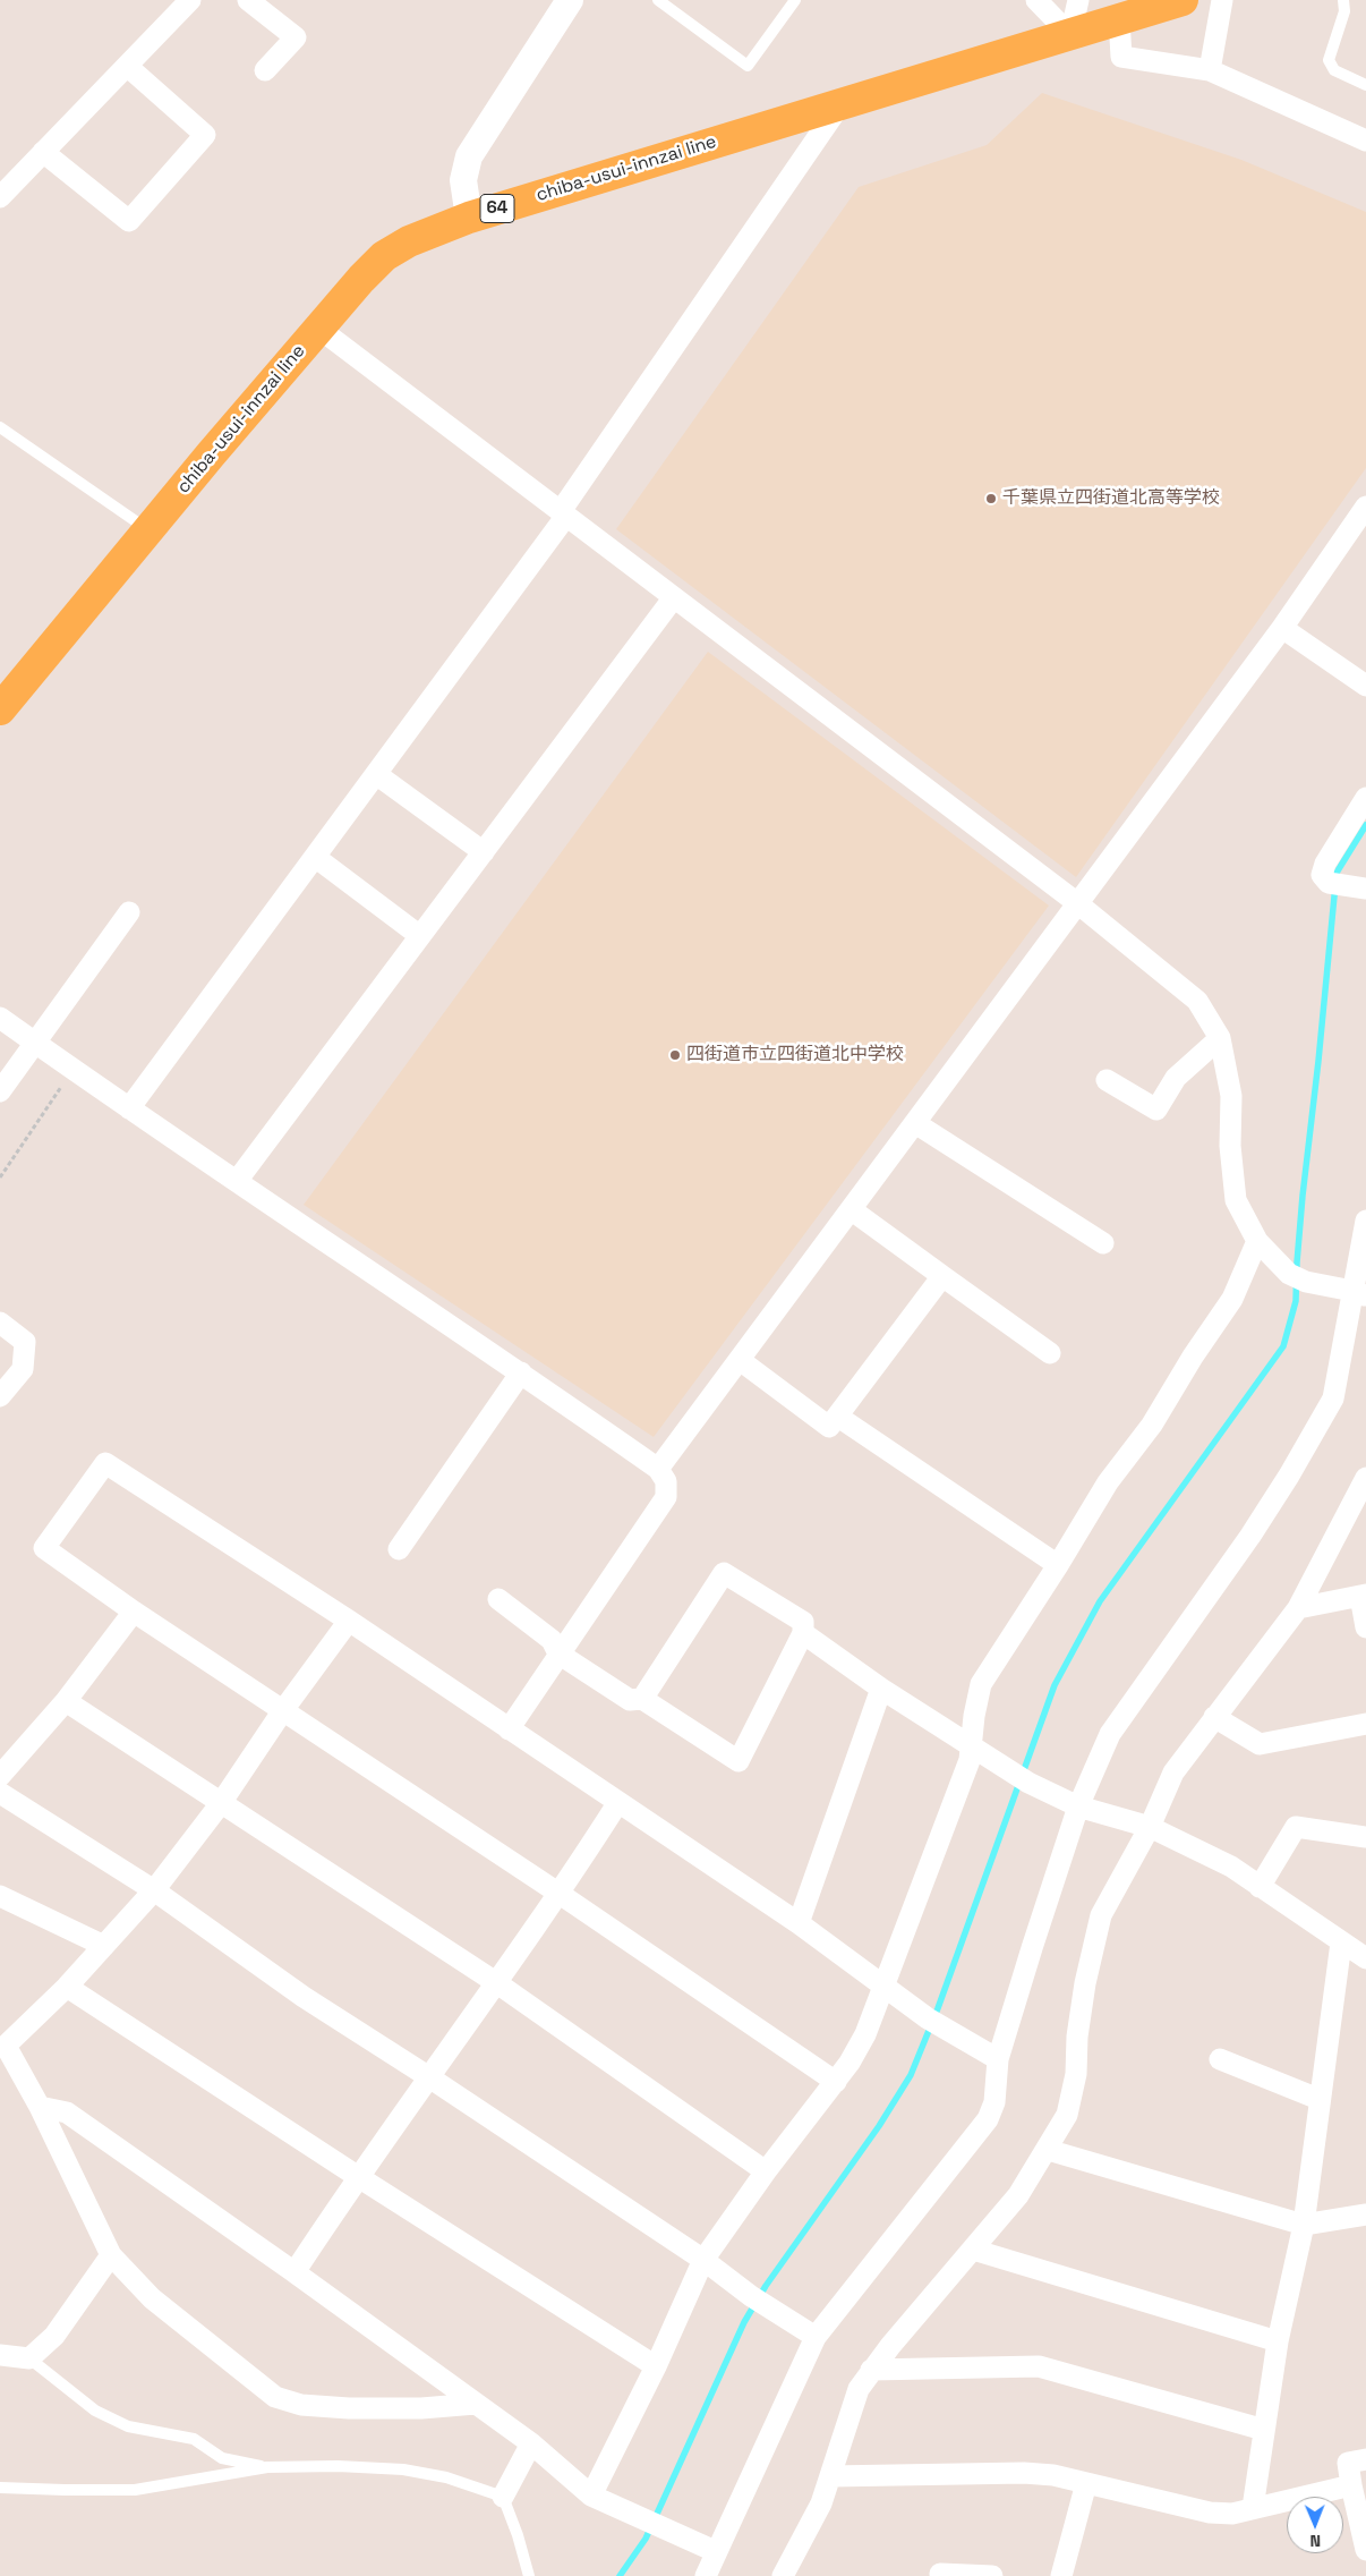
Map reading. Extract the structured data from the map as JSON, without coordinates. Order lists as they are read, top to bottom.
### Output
{
  "streets": {
    "main road": ["chiba-usui-innzai line", "64"]
  },
  "places": ["千葉県立四街道北高等学校", "四街道市立四街道北中学校"],
  "north": "bottom"
}
